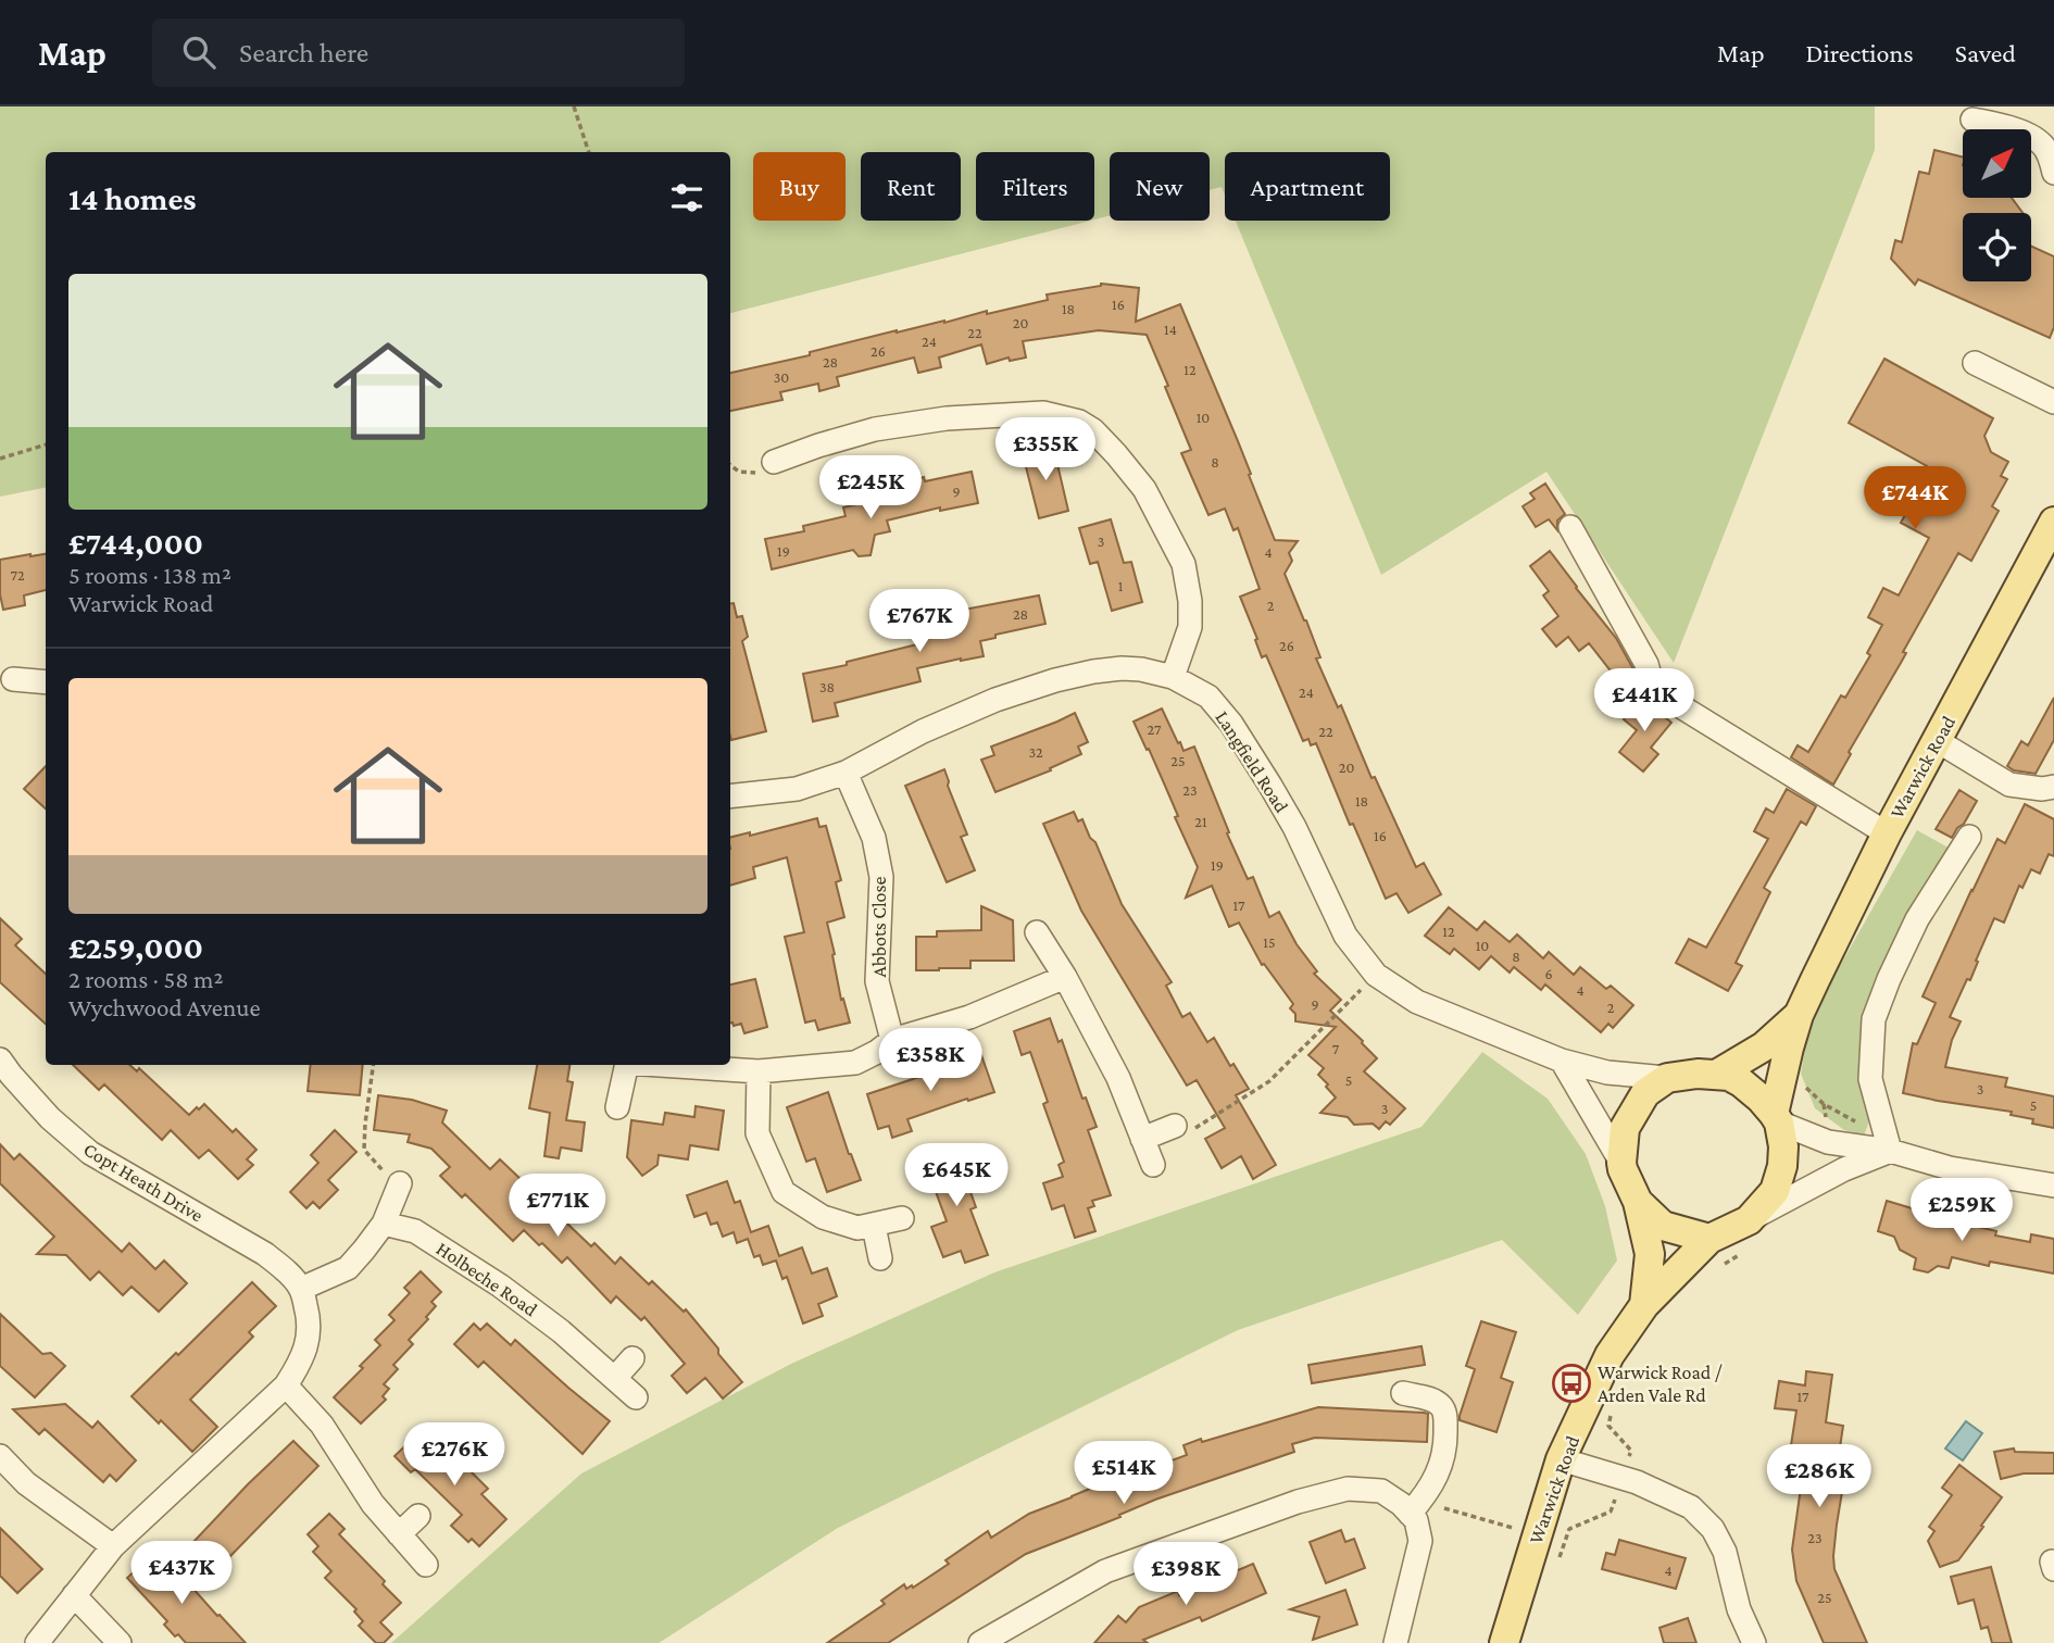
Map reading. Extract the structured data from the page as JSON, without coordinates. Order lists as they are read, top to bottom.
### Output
{
  "streets": {
    "main road": ["Warwick Road"],
    "street": [
      "Langfield Road",
      "Abbots Close",
      "Copt Heath Drive",
      "Holbeche Road"
    ]
  },
  "crossings": [
    ["Langfield Road", "Warwick Road"],
    ["Langfield Road", "Abbots Close"]
  ],
  "places": {
    "bus stop": ["Warwick Road / Arden Vale Rd"]
  },
  "house_numbers": [
    "16",
    "18",
    "20",
    "14",
    "22",
    "24",
    "26",
    "28",
    "12",
    "30",
    "10",
    "8",
    "9",
    "3",
    "19",
    "4",
    "72",
    "1",
    "2",
    "28",
    "26",
    "38",
    "24",
    "27",
    "22",
    "32",
    "25",
    "20",
    "23",
    "18",
    "21",
    "16",
    "19",
    "17",
    "12",
    "15",
    "10",
    "8",
    "6",
    "4",
    "9",
    "2",
    "7",
    "5",
    "3",
    "5",
    "3",
    "17",
    "23",
    "4",
    "25"
  ],
  "north": "top right",
  "page": {
    "header": "Map",
    "search": "Search here",
    "nav": ["Map", "Directions", "Saved"],
    "chip": [
      "Buy",
      "Rent",
      "Filters",
      "New",
      "Apartment"
    ],
    "heading": "14 homes",
    "list": [
      {
        "name": "£744,000",
        "note": "5 rooms · 138 m² · Warwick Road"
      },
      {
        "name": "£259,000",
        "note": "2 rooms · 58 m² · Wychwood Avenue"
      }
    ],
    "price": [
      "£355K",
      "£245K",
      "£744K",
      "£767K",
      "£441K",
      "£358K",
      "£645K",
      "£771K",
      "£259K",
      "£276K",
      "£514K",
      "£286K",
      "£437K",
      "£398K"
    ]
  }
}
